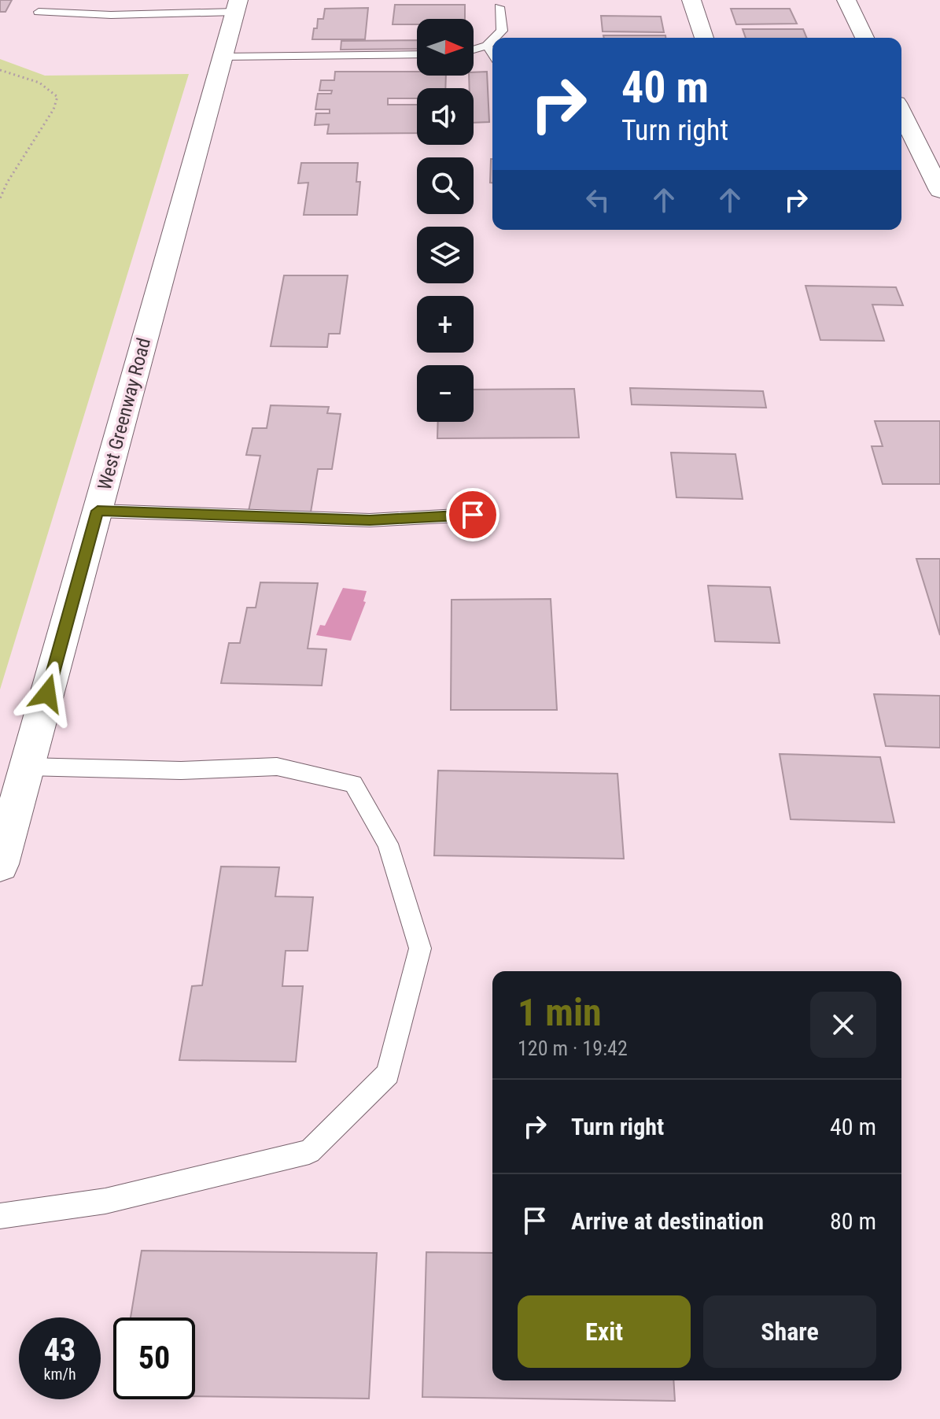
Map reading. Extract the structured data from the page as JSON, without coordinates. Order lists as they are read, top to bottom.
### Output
{
  "streets": {
    "main road": ["West Greenway Road"]
  },
  "north": "right",
  "page": {
    "map_buttons": ["+", "−"],
    "turn": ["40 m", "Turn right"],
    "heading": ["1 min", "120 m · 19:42"],
    "list": [
      {
        "name": "Turn right",
        "value": "40 m"
      },
      {
        "name": "Arrive at destination",
        "value": "80 m"
      }
    ],
    "buttons": ["Exit", "Share"],
    "speed": "43 km/h",
    "limit": "50"
  }
}
